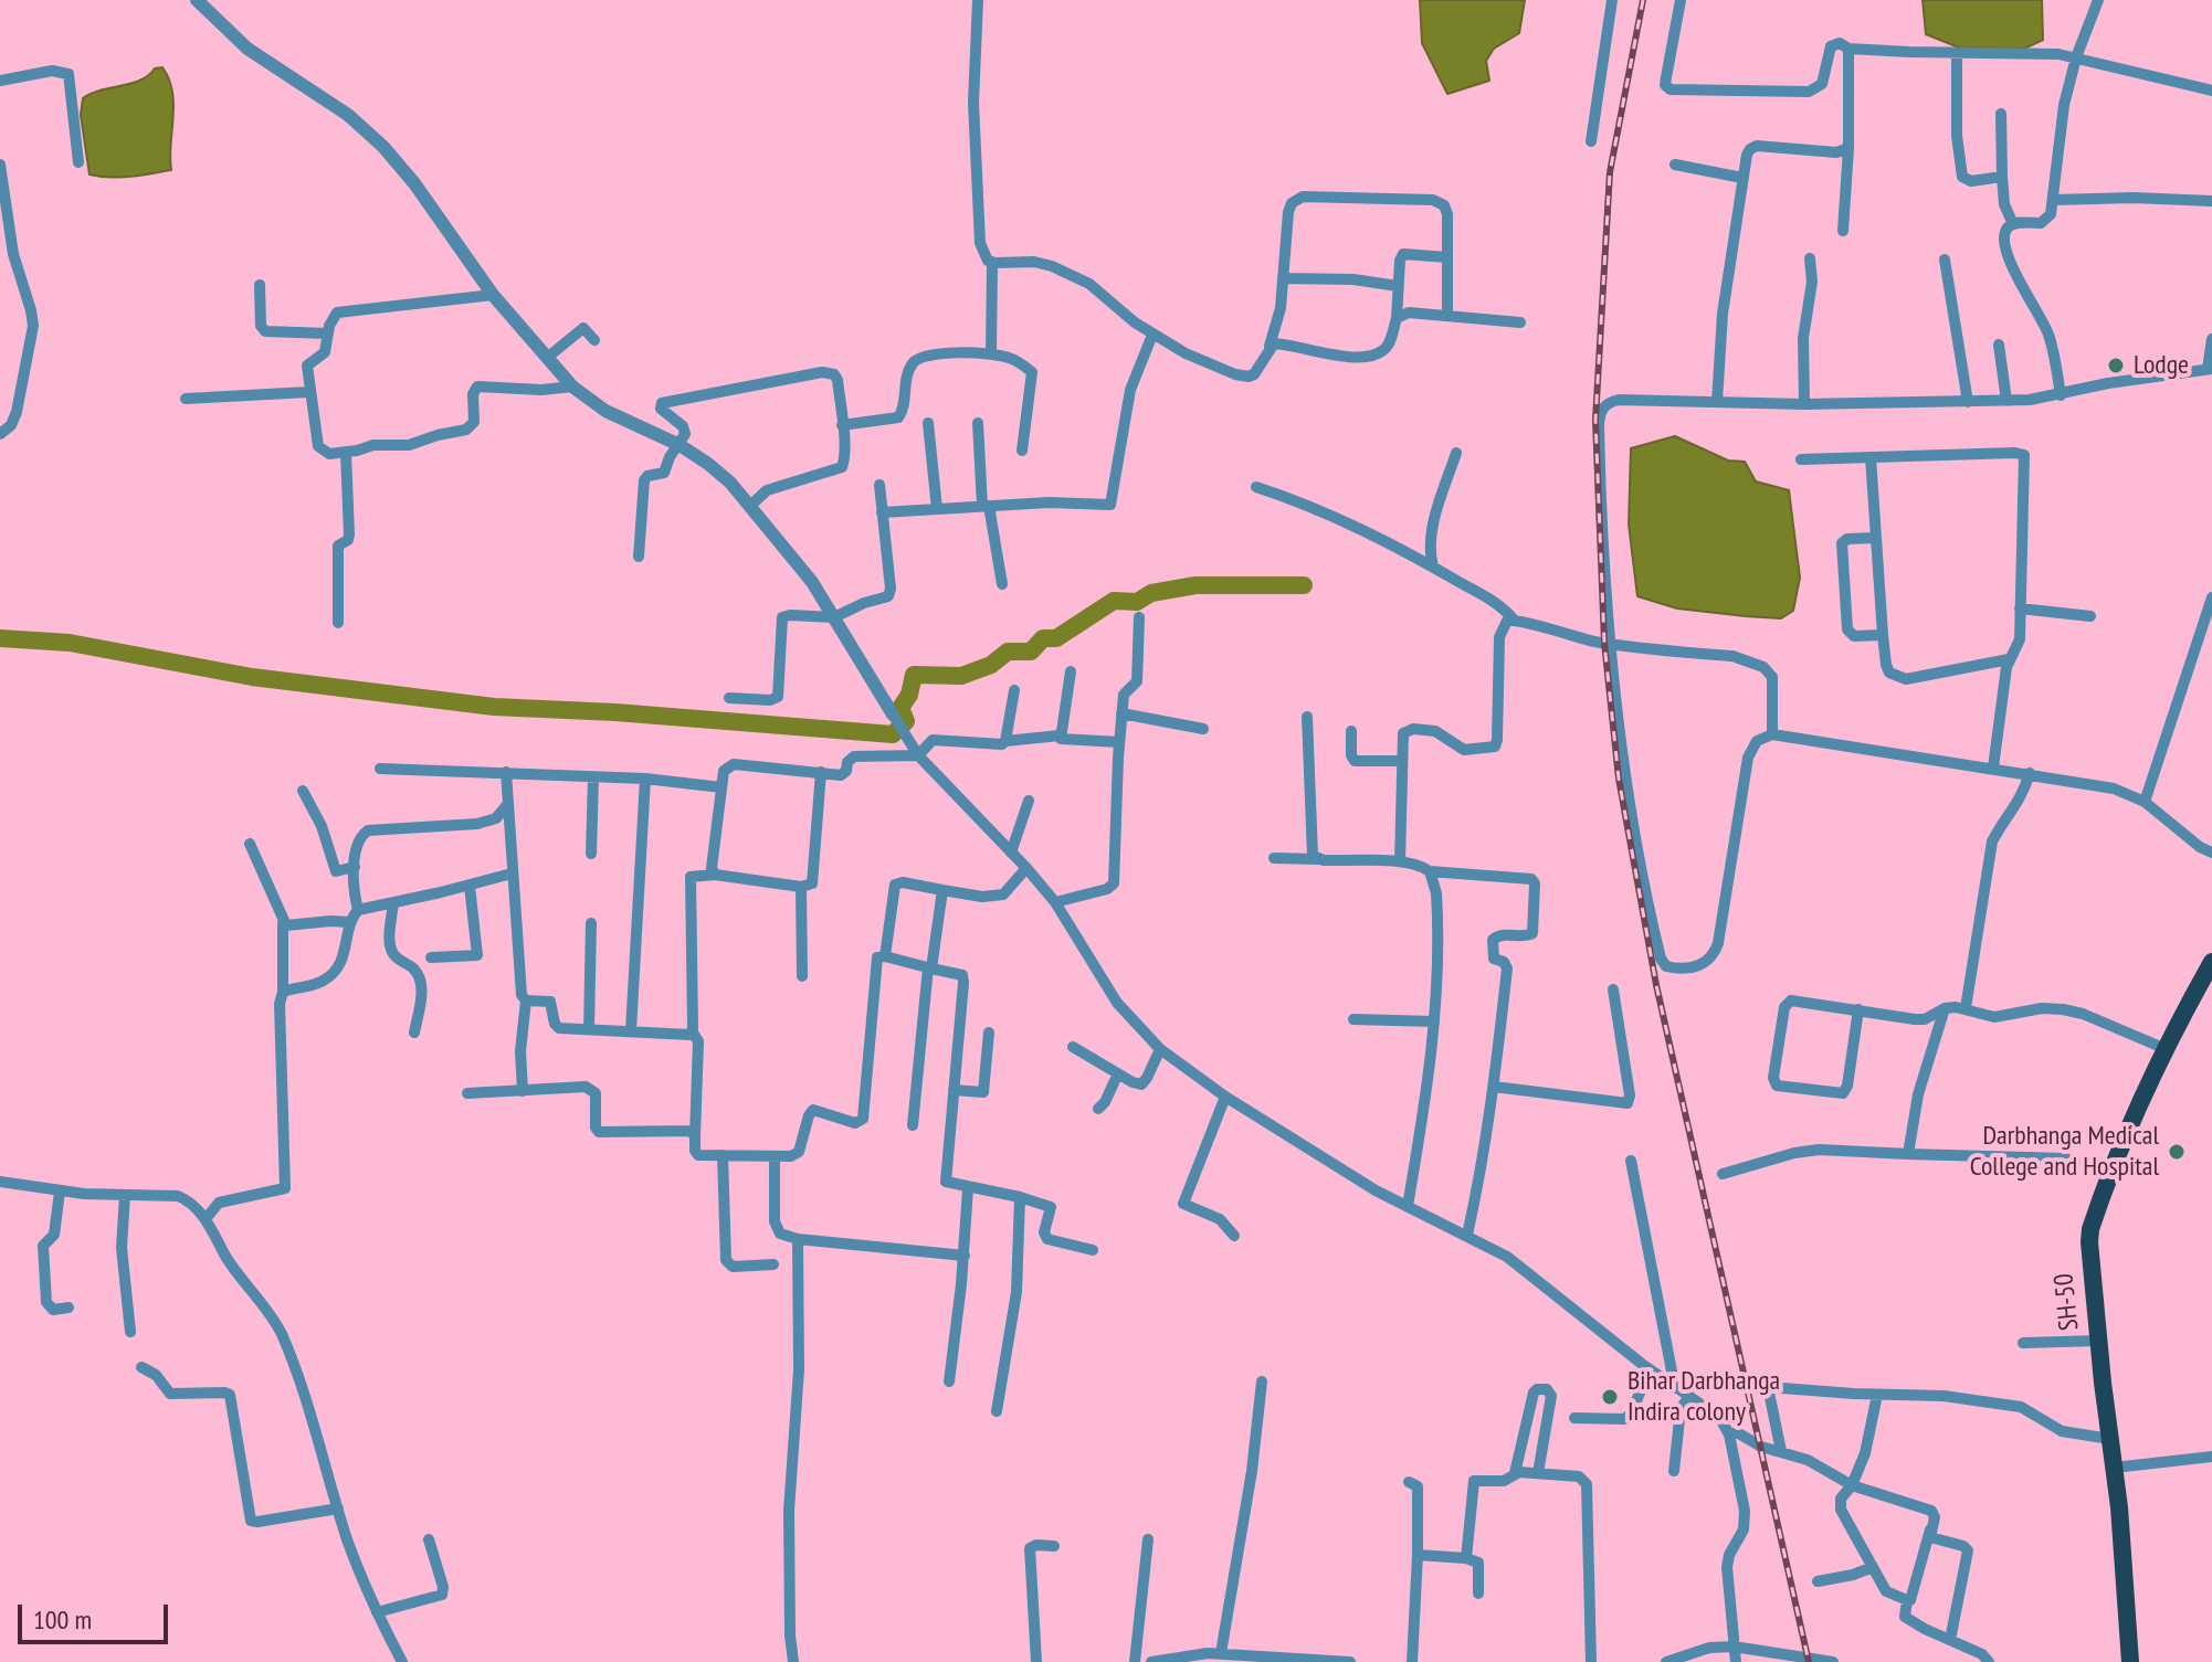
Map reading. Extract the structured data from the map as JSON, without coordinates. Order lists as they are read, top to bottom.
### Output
{
  "streets": {
    "main road": ["SH-50"]
  },
  "places": ["Lodge", "Darbhanga Medical College and Hospital", "Bihar Darbhanga Indira colony"],
  "scale_bar": "100 m"
}
